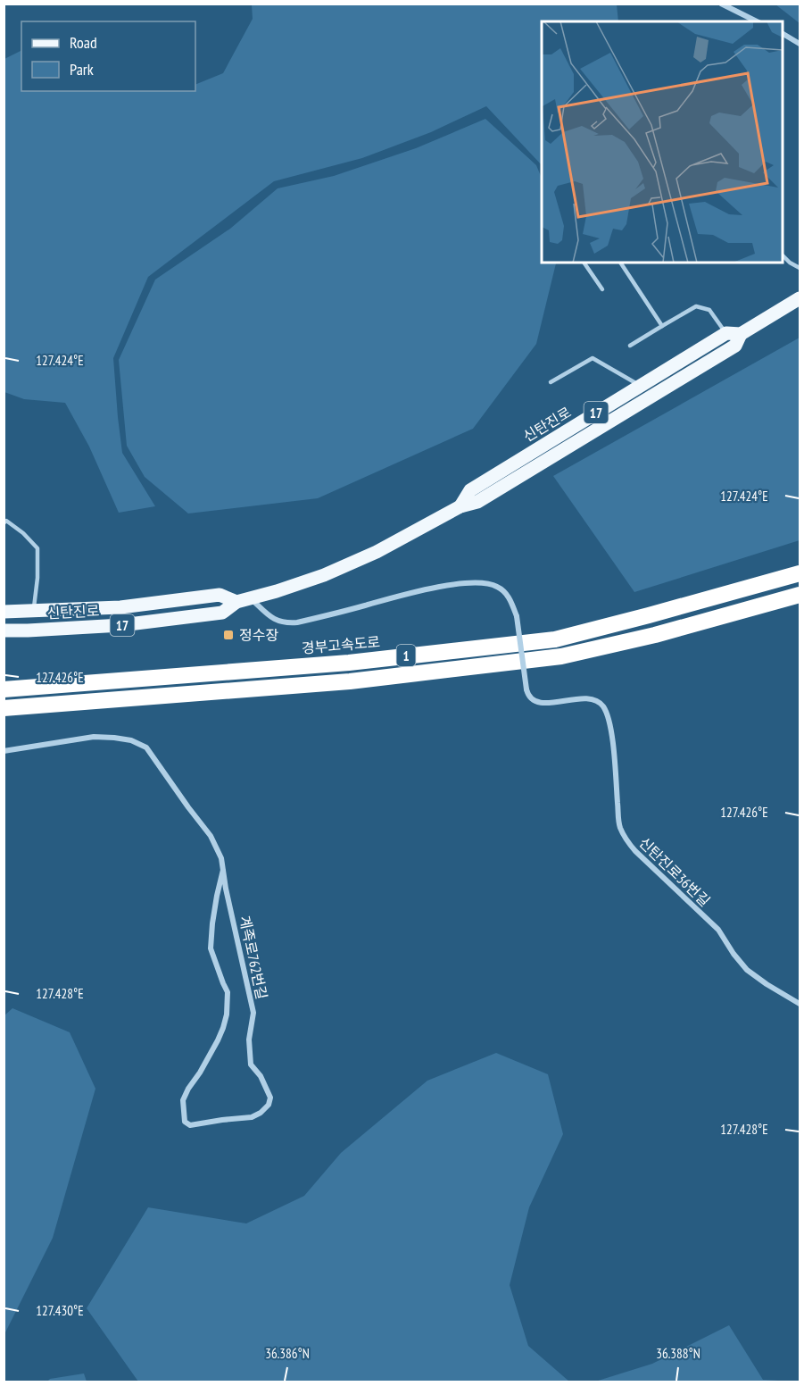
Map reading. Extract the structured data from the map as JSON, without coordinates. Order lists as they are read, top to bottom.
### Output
{
  "streets": {
    "highway": ["경부고속도로", "1"],
    "main road": ["17", "신탄진로"],
    "street": ["신탄진로36번길", "계족로762번길"]
  },
  "crossings": [
    ["신탄진로", "신탄진로36번길"]
  ],
  "places": {
    "transit": ["정수장"]
  },
  "legend": ["Road", "Park"],
  "coordinates": [
    "127.424°E",
    "127.426°E",
    "127.428°E",
    "127.430°E",
    "36.386°N",
    "36.388°N"
  ]
}
